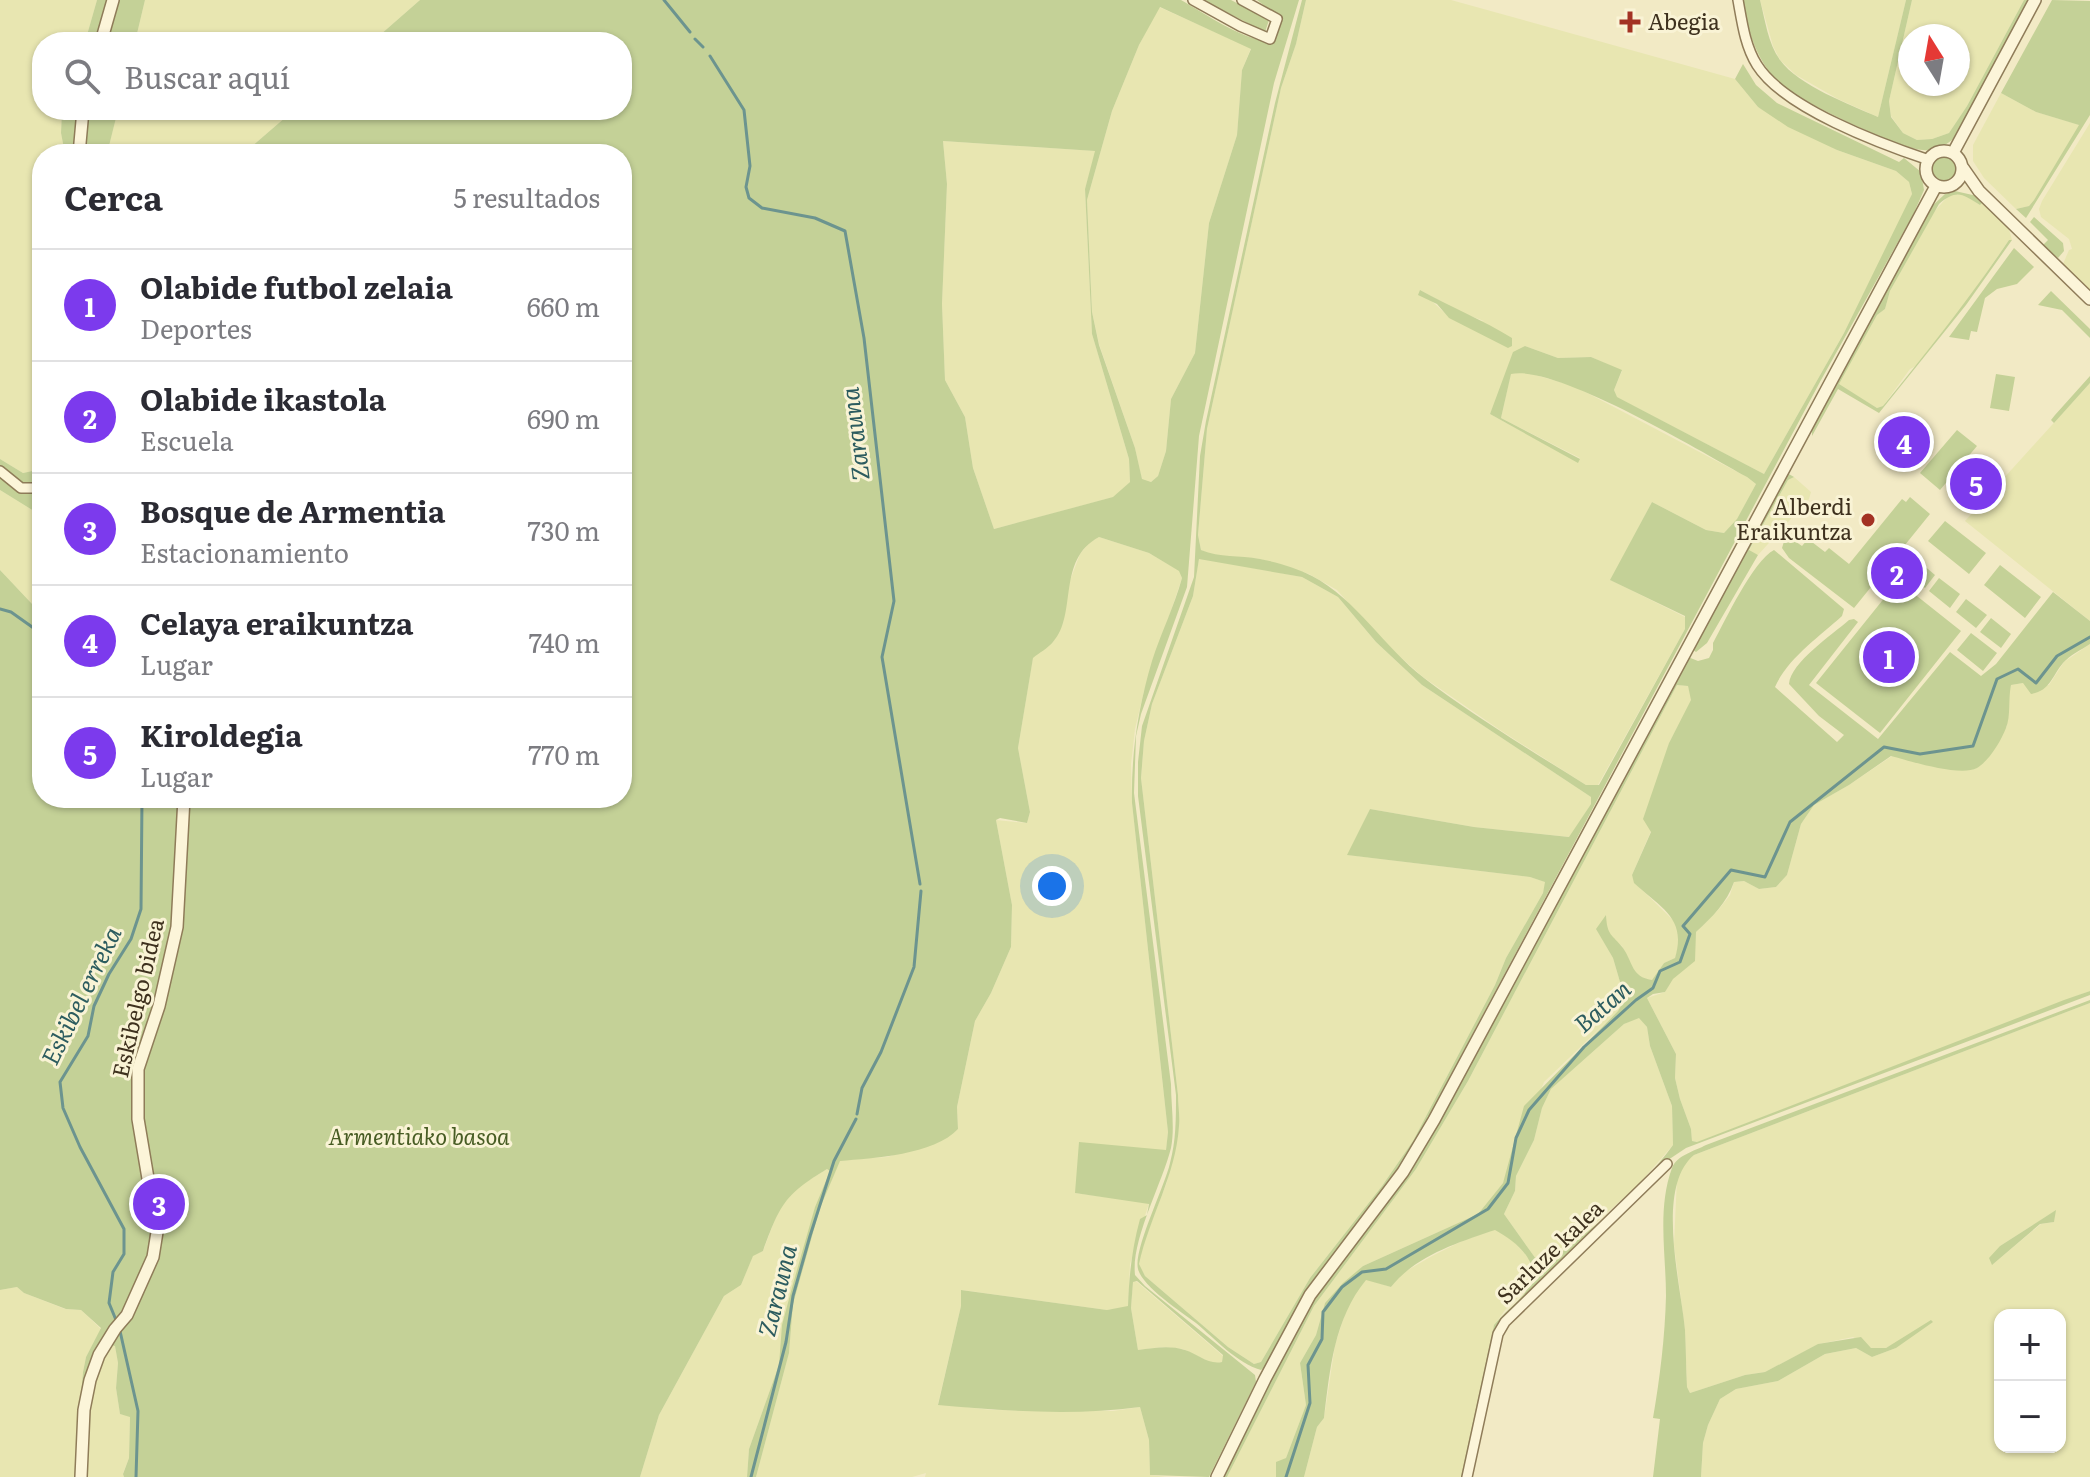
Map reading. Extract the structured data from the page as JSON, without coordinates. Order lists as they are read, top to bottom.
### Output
{
  "streets": {
    "street": ["Eskibelgo bidea", "Sarluze kalea"]
  },
  "water": ["Zarauna", "Eskibel erreka", "Batan"],
  "parks": ["Armentiako basoa"],
  "places": {
    "health": ["Abegia"],
    "other": ["Alberdi Eraikuntza"]
  },
  "north": "top",
  "page": {
    "search": "Buscar aquí",
    "heading": ["Cerca", "5 resultados"],
    "list": [
      {
        "mark": "1",
        "name": "Olabide futbol zelaia",
        "note": "Deportes",
        "value": "660 m"
      },
      {
        "mark": "2",
        "name": "Olabide ikastola",
        "note": "Escuela",
        "value": "690 m"
      },
      {
        "mark": "3",
        "name": "Bosque de Armentia",
        "note": "Estacionamiento",
        "value": "730 m"
      },
      {
        "mark": "4",
        "name": "Celaya eraikuntza",
        "note": "Lugar",
        "value": "740 m"
      },
      {
        "mark": "5",
        "name": "Kiroldegia",
        "note": "Lugar",
        "value": "770 m"
      }
    ],
    "pins": [
      "4",
      "5",
      "2",
      "1",
      "3"
    ],
    "map_buttons": ["+", "−"]
  }
}
